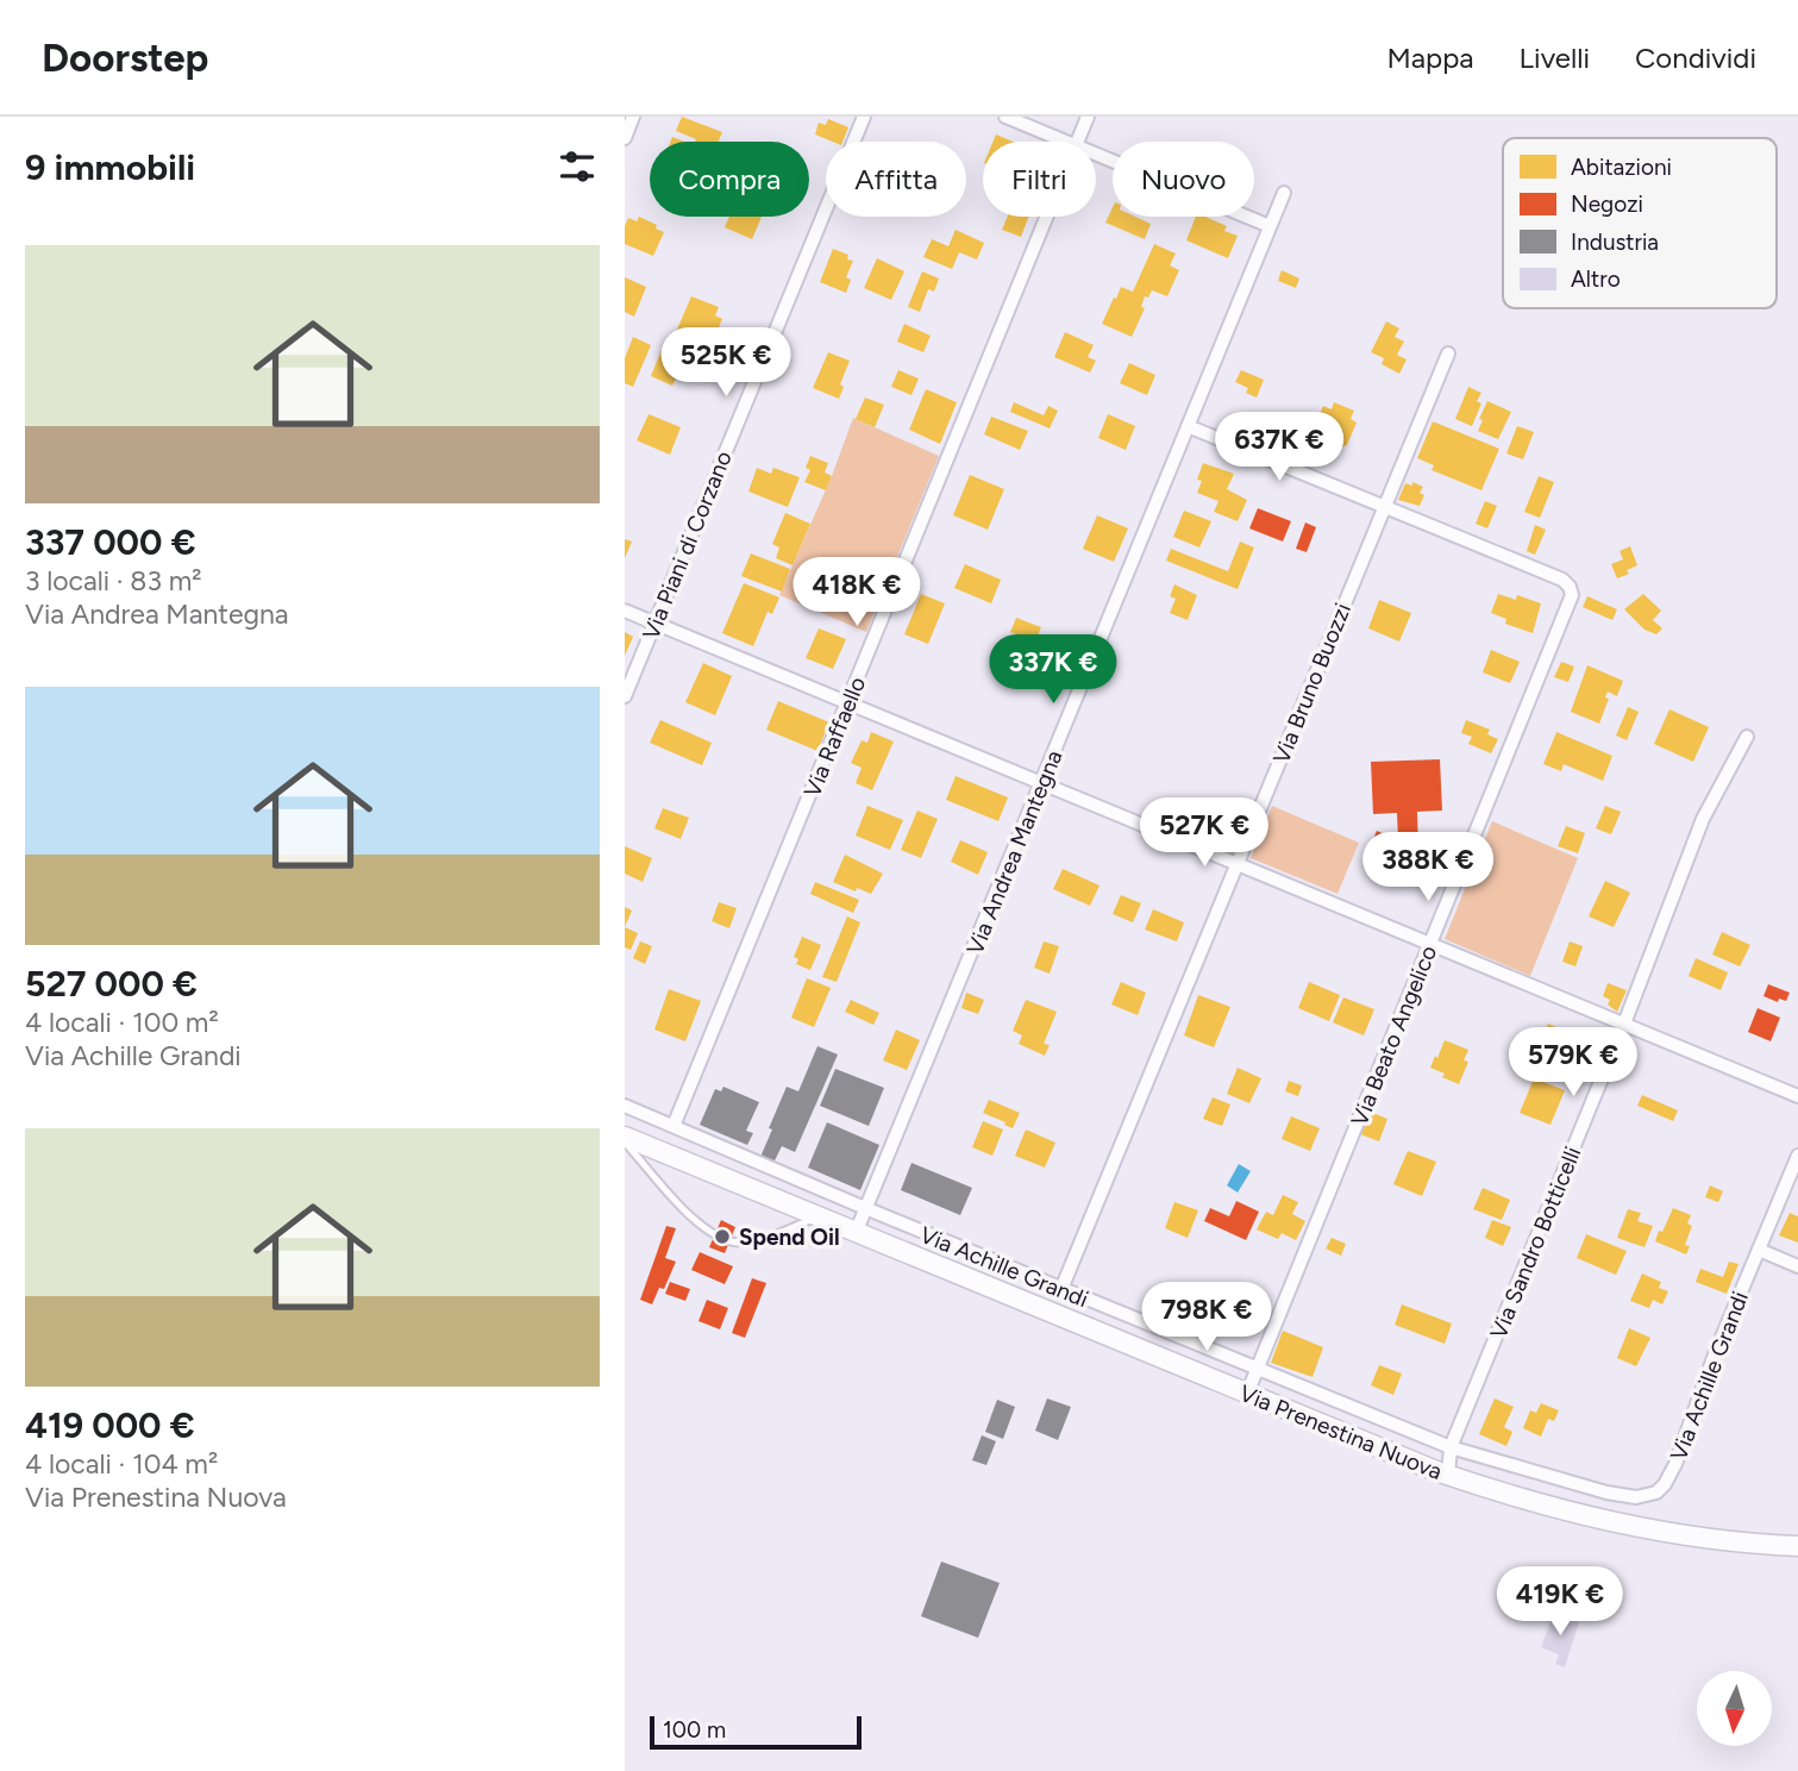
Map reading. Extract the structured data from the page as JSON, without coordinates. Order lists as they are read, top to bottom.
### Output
{
  "streets": {
    "main road": ["Via Prenestina Nuova"],
    "street": [
      "Via Piani di Corzano",
      "Via Bruno Buozzi",
      "Via Raffaello",
      "Via Andrea Mantegna",
      "Via Beato Angelico",
      "Via Sandro Botticelli",
      "Via Achille Grandi"
    ]
  },
  "crossings": [
    ["Via Bruno Buozzi", "Via Beato Angelico"],
    ["Via Bruno Buozzi", "Via Achille Grandi"],
    ["Via Raffaello", "Via Achille Grandi"],
    ["Via Andrea Mantegna", "Via Achille Grandi"],
    ["Via Andrea Mantegna", "Via Prenestina Nuova"],
    ["Via Beato Angelico", "Via Achille Grandi"],
    ["Via Beato Angelico", "Via Prenestina Nuova"],
    ["Via Sandro Botticelli", "Via Achille Grandi"],
    ["Via Sandro Botticelli", "Via Prenestina Nuova"]
  ],
  "places": ["Spend Oil"],
  "legend": [
    "Abitazioni",
    "Negozi",
    "Industria",
    "Altro"
  ],
  "scale_bar": "100 m",
  "north": "bottom",
  "page": {
    "header": "Doorstep",
    "nav": ["Mappa", "Livelli", "Condividi"],
    "heading": "9 immobili",
    "chip": [
      "Compra",
      "Affitta",
      "Filtri",
      "Nuovo"
    ],
    "list": [
      {
        "name": "337 000 €",
        "note": "3 locali · 83 m² · Via Andrea Mantegna"
      },
      {
        "name": "527 000 €",
        "note": "4 locali · 100 m² · Via Achille Grandi"
      },
      {
        "name": "419 000 €",
        "note": "4 locali · 104 m² · Via Prenestina Nuova"
      }
    ],
    "price": [
      "525K €",
      "637K €",
      "418K €",
      "337K €",
      "527K €",
      "388K €",
      "579K €",
      "798K €",
      "419K €"
    ],
    "scale": "100 m"
  }
}
